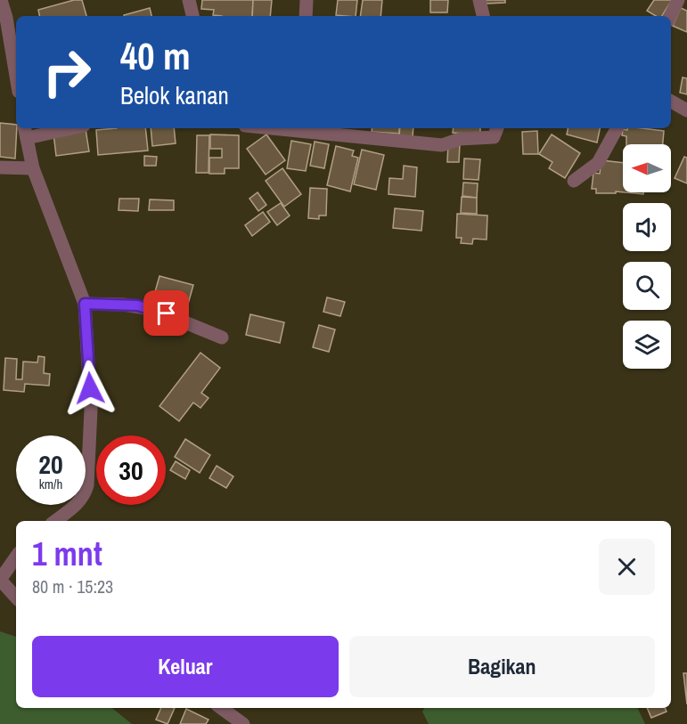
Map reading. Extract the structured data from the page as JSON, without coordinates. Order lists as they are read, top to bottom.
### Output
{
  "north": "left",
  "page": {
    "turn": ["40 m", "Belok kanan"],
    "speed": "20 km/h",
    "limit": "30",
    "heading": ["1 mnt", "80 m · 15:23"],
    "buttons": ["Keluar", "Bagikan"]
  }
}
